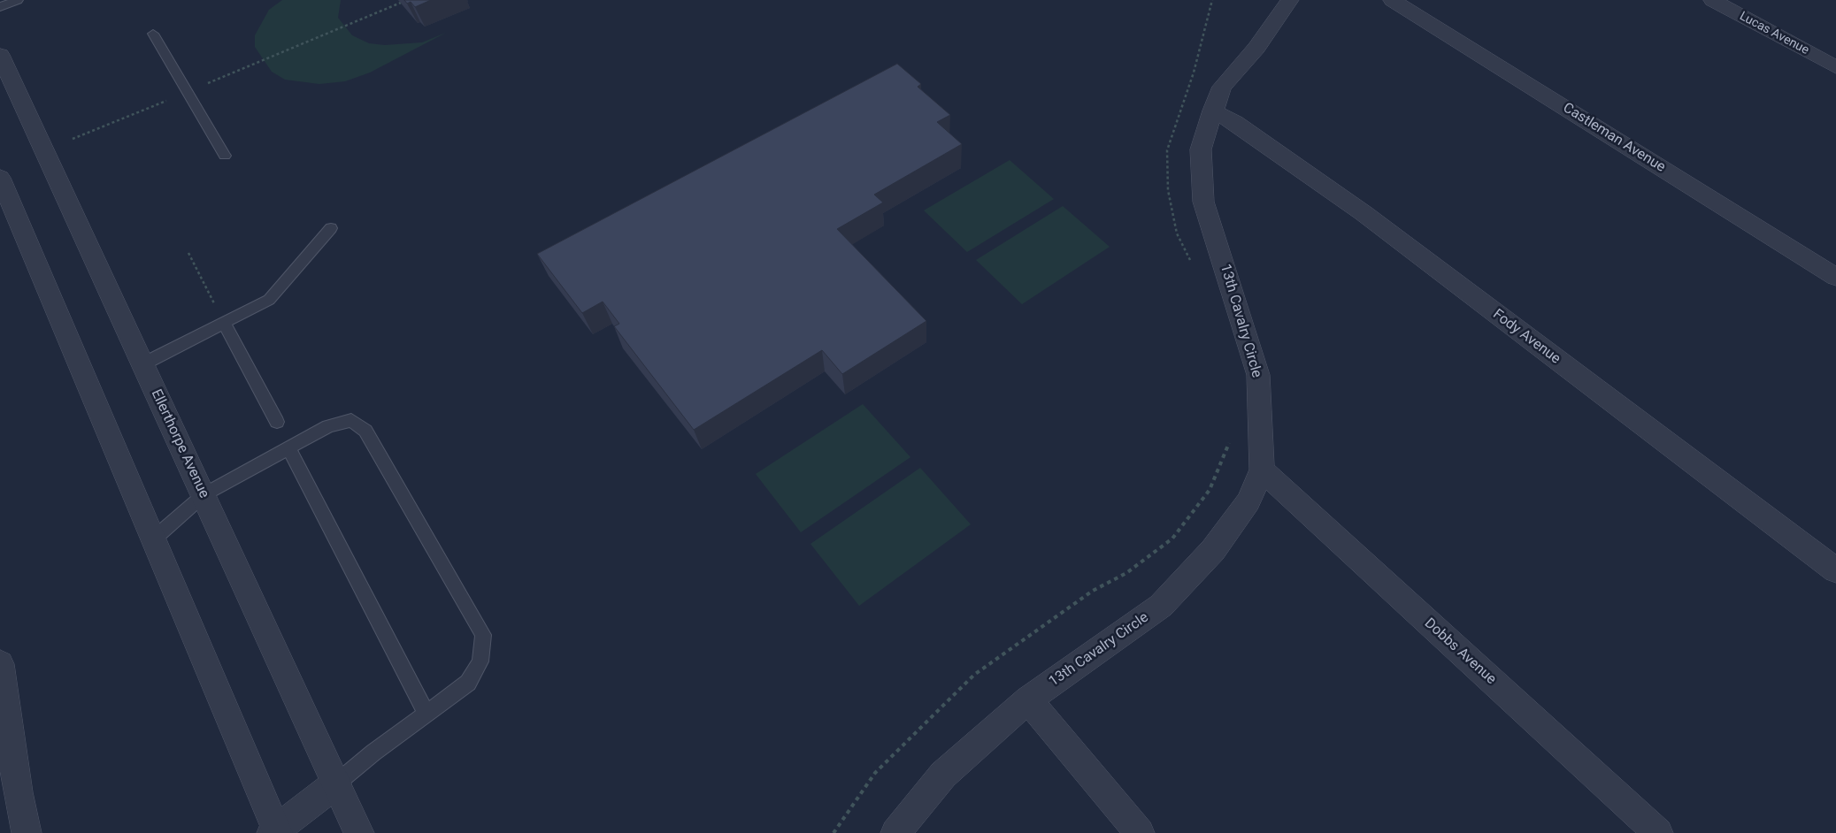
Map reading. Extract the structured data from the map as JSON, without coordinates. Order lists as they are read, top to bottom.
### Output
{
  "streets": {
    "street": [
      "Lucas Avenue",
      "Castleman Avenue",
      "13th Cavalry Circle",
      "Fody Avenue",
      "Ellerthorpe Avenue",
      "Dobbs Avenue"
    ]
  },
  "crossings": [
    ["13th Cavalry Circle", "Fody Avenue"],
    ["13th Cavalry Circle", "Dobbs Avenue"]
  ]
}
